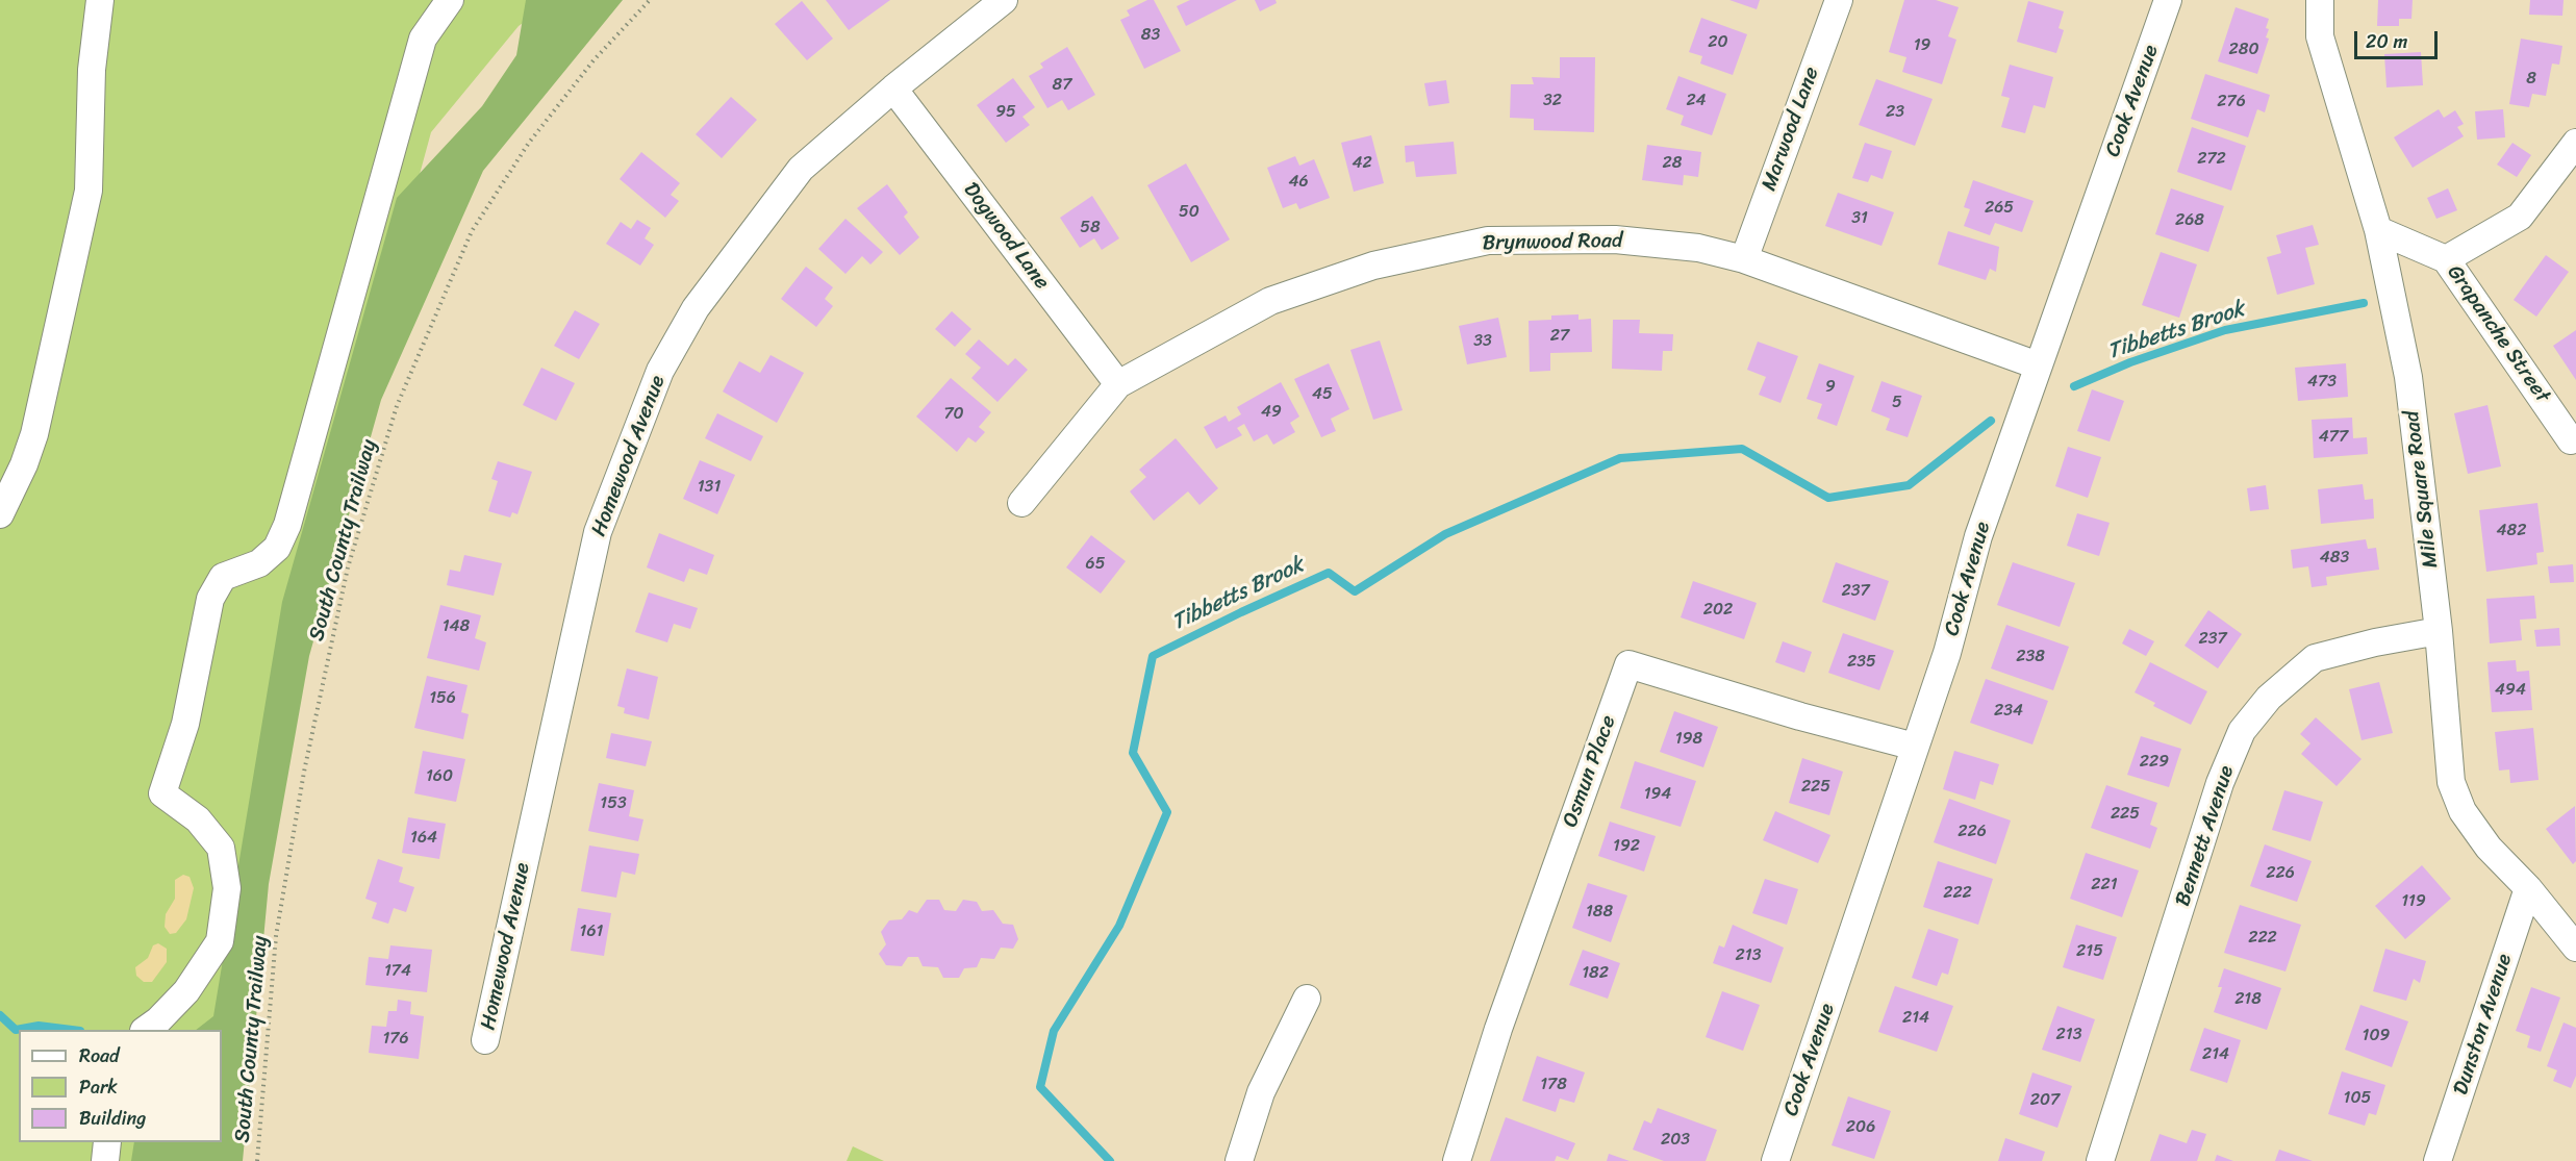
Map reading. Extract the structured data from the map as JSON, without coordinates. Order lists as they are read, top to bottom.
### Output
{
  "streets": {
    "street": [
      "Cook Avenue",
      "Marwood Lane",
      "Dogwood Lane",
      "Brynwood Road",
      "Grapanche Street",
      "Homewood Avenue",
      "Mile Square Road",
      "Osmun Place",
      "Bennett Avenue",
      "Dunston Avenue"
    ],
    "path": ["South County Trailway"]
  },
  "crossings": [
    ["Cook Avenue", "Brynwood Road"],
    ["Cook Avenue", "Osmun Place"],
    ["Marwood Lane", "Brynwood Road"],
    ["Dogwood Lane", "Brynwood Road"],
    ["Dogwood Lane", "Homewood Avenue"],
    ["Grapanche Street", "Mile Square Road"],
    ["Mile Square Road", "Bennett Avenue"],
    ["Mile Square Road", "Dunston Avenue"]
  ],
  "water": ["Tibbetts Brook"],
  "house_numbers": [
    "83",
    "20",
    "19",
    "280",
    "8",
    "87",
    "32",
    "24",
    "276",
    "95",
    "23",
    "272",
    "42",
    "28",
    "46",
    "265",
    "50",
    "31",
    "268",
    "58",
    "27",
    "33",
    "473",
    "9",
    "45",
    "5",
    "49",
    "70",
    "477",
    "131",
    "482",
    "483",
    "65",
    "237",
    "202",
    "148",
    "237",
    "238",
    "235",
    "494",
    "156",
    "234",
    "198",
    "229",
    "160",
    "225",
    "194",
    "153",
    "225",
    "226",
    "164",
    "192",
    "226",
    "221",
    "222",
    "119",
    "188",
    "161",
    "222",
    "215",
    "213",
    "174",
    "182",
    "218",
    "214",
    "213",
    "109",
    "176",
    "214",
    "178",
    "105",
    "207",
    "206",
    "203"
  ],
  "legend": ["Road", "Park", "Building"],
  "scale_bar": "20 m"
}
